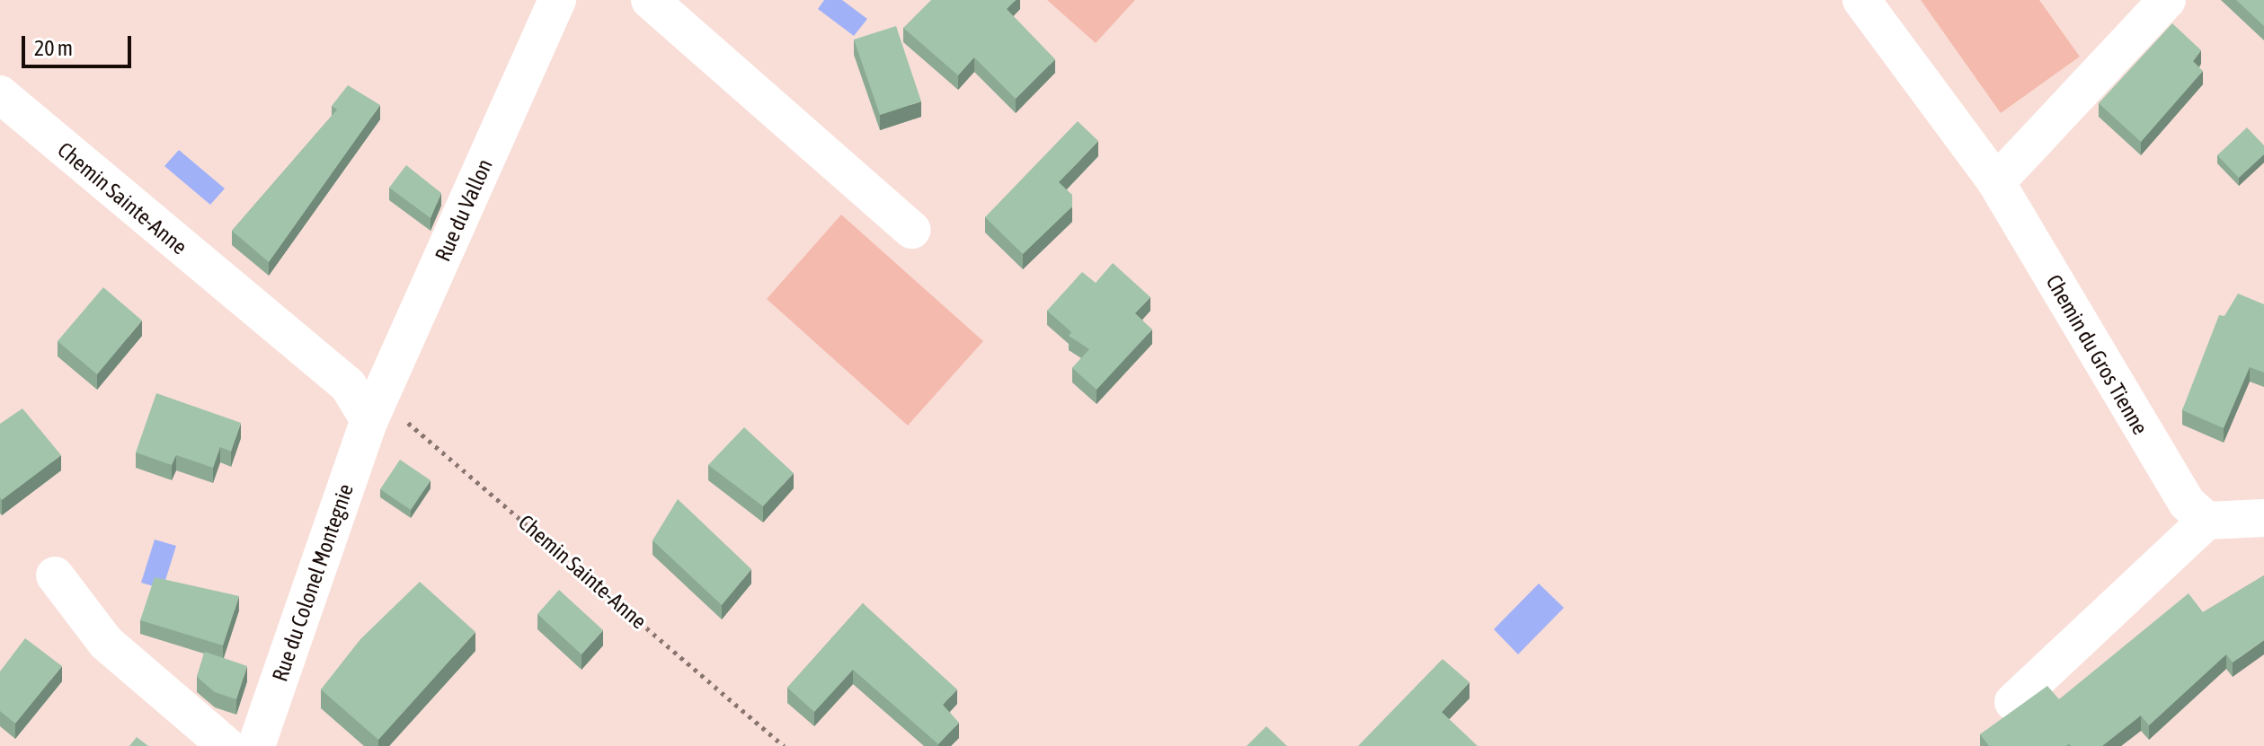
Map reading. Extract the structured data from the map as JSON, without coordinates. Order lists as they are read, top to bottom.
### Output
{
  "streets": {
    "street": [
      "Chemin Sainte-Anne",
      "Rue du Vallon",
      "Chemin du Gros Tienne",
      "Rue du Colonel Montegnie"
    ]
  },
  "crossings": [
    ["Chemin Sainte-Anne", "Rue du Vallon"],
    ["Chemin Sainte-Anne", "Rue du Colonel Montegnie"],
    ["Rue du Vallon", "Rue du Colonel Montegnie"]
  ],
  "scale_bar": "20 m"
}
